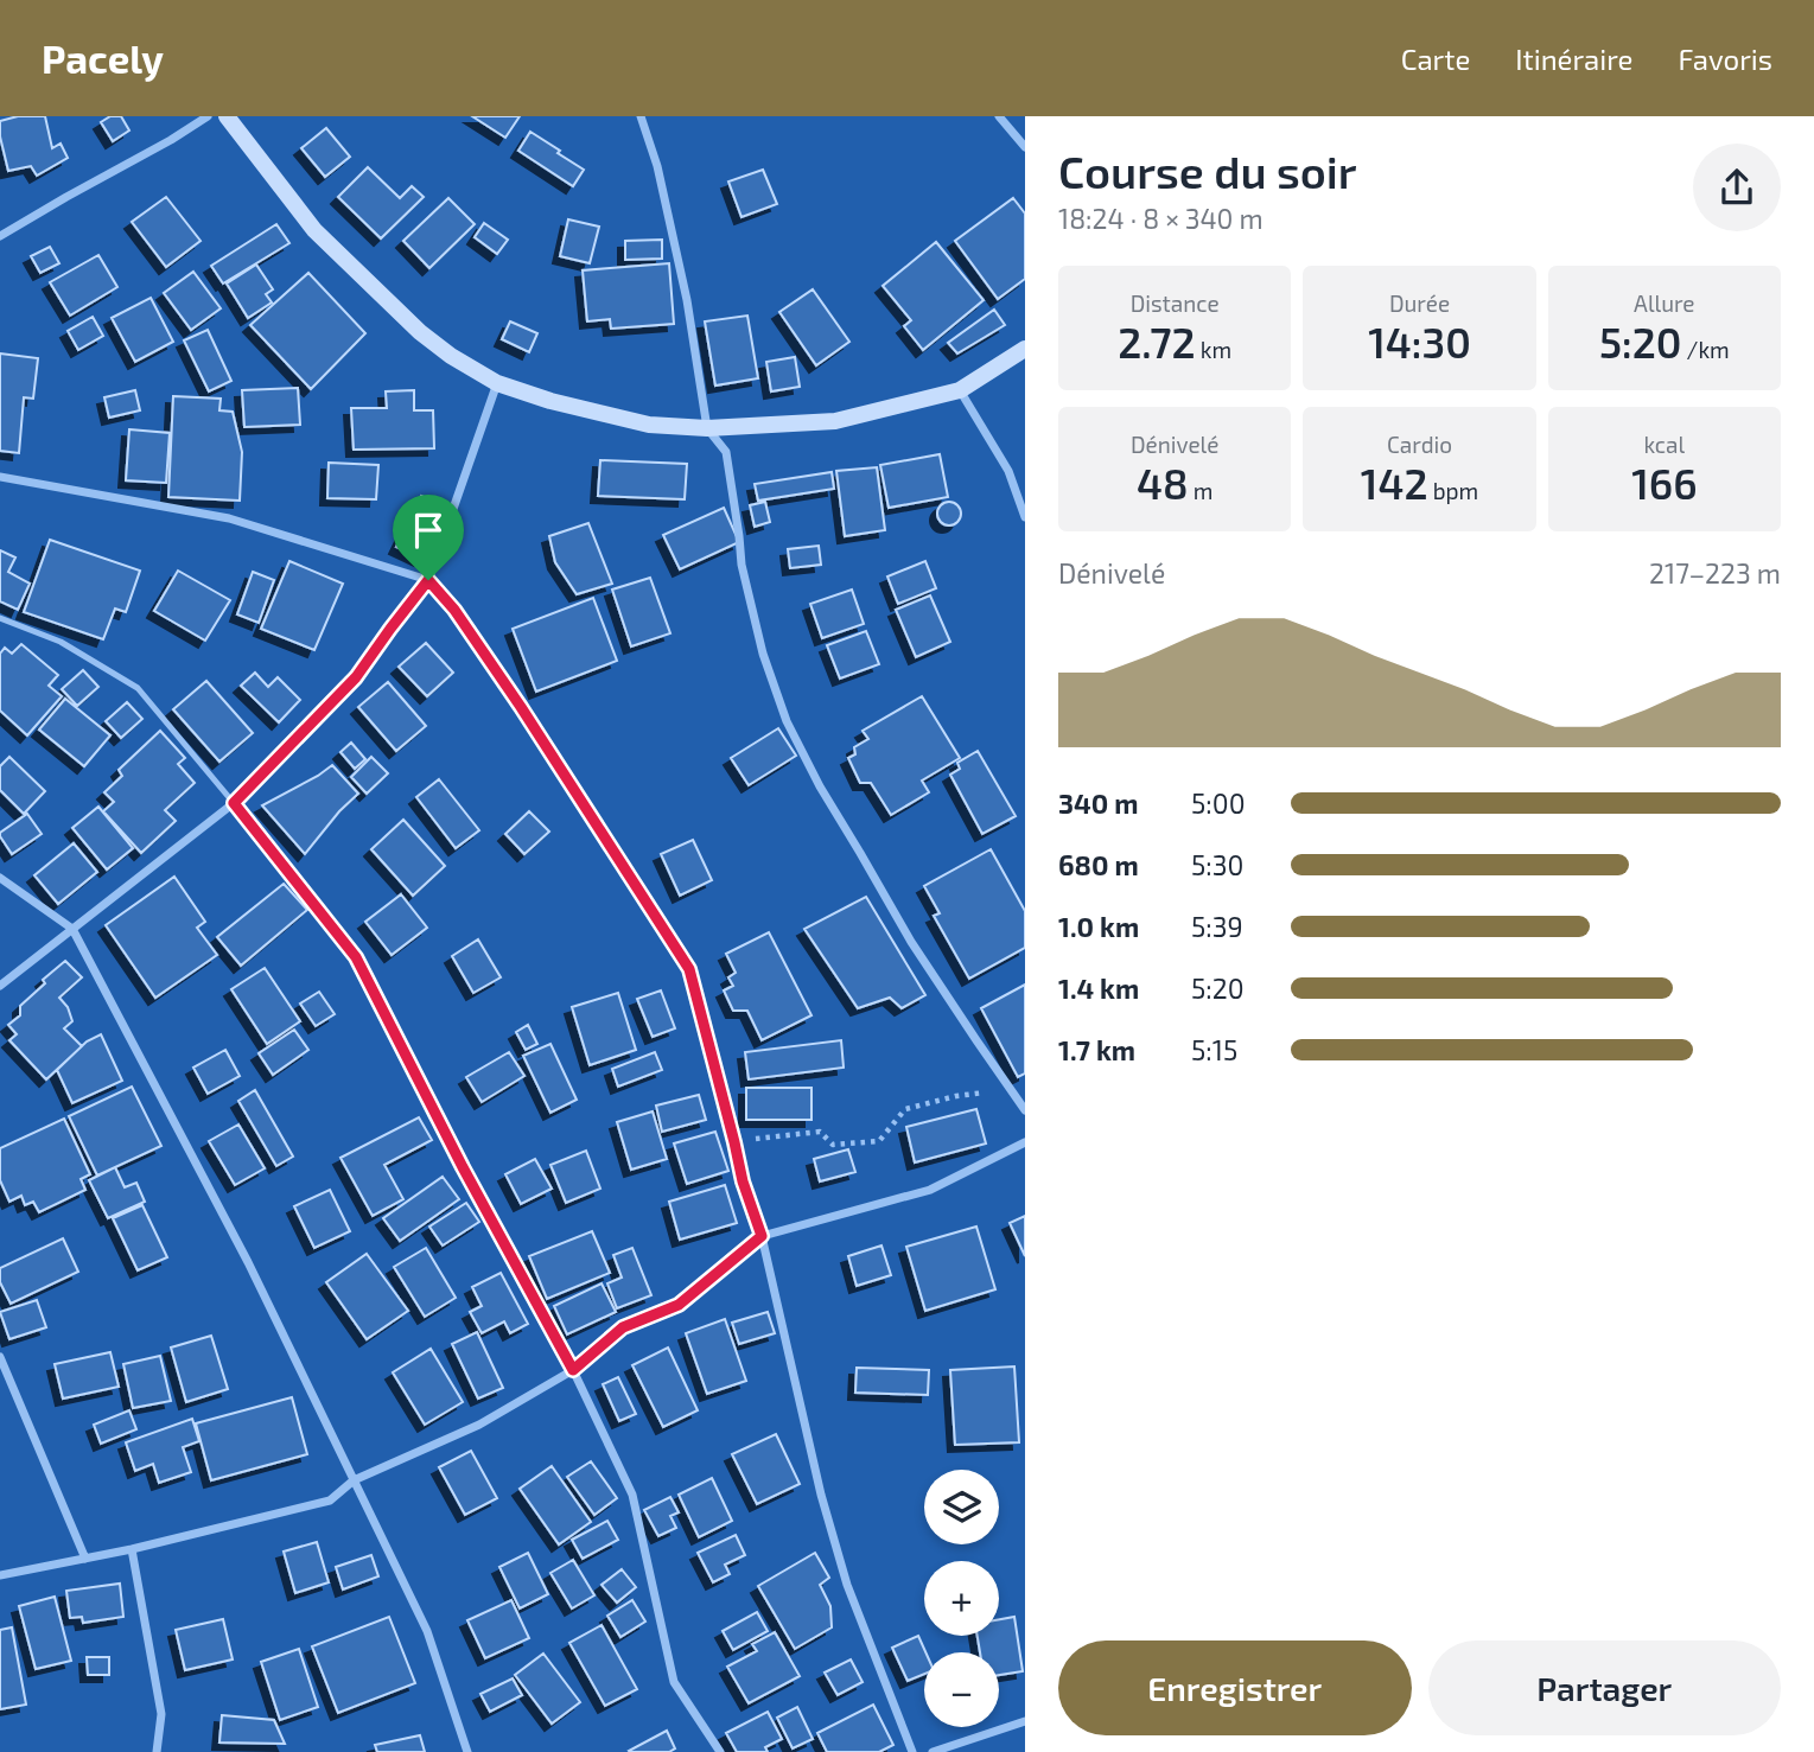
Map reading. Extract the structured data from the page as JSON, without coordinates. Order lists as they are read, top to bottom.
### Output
{
  "page": {
    "header": "Pacely",
    "nav": ["Carte", "Itinéraire", "Favoris"],
    "heading": ["Course du soir", "18:24 · 8 × 340 m"],
    "stats": [
      ["Distance", "2.72 km"],
      ["Durée", "14:30"],
      ["Allure", "5:20 /km"],
      ["Dénivelé", "48 m"],
      ["Cardio", "142 bpm"],
      ["kcal", "166"]
    ],
    "chart": ["Dénivelé", "217–223 m"],
    "list": [
      {
        "name": "340 m",
        "note": "5:00"
      },
      {
        "name": "680 m",
        "note": "5:30"
      },
      {
        "name": "1.0 km",
        "note": "5:39"
      },
      {
        "name": "1.4 km",
        "note": "5:20"
      },
      {
        "name": "1.7 km",
        "note": "5:15"
      }
    ],
    "map_buttons": ["+", "−"],
    "buttons": ["Enregistrer", "Partager"]
  }
}
